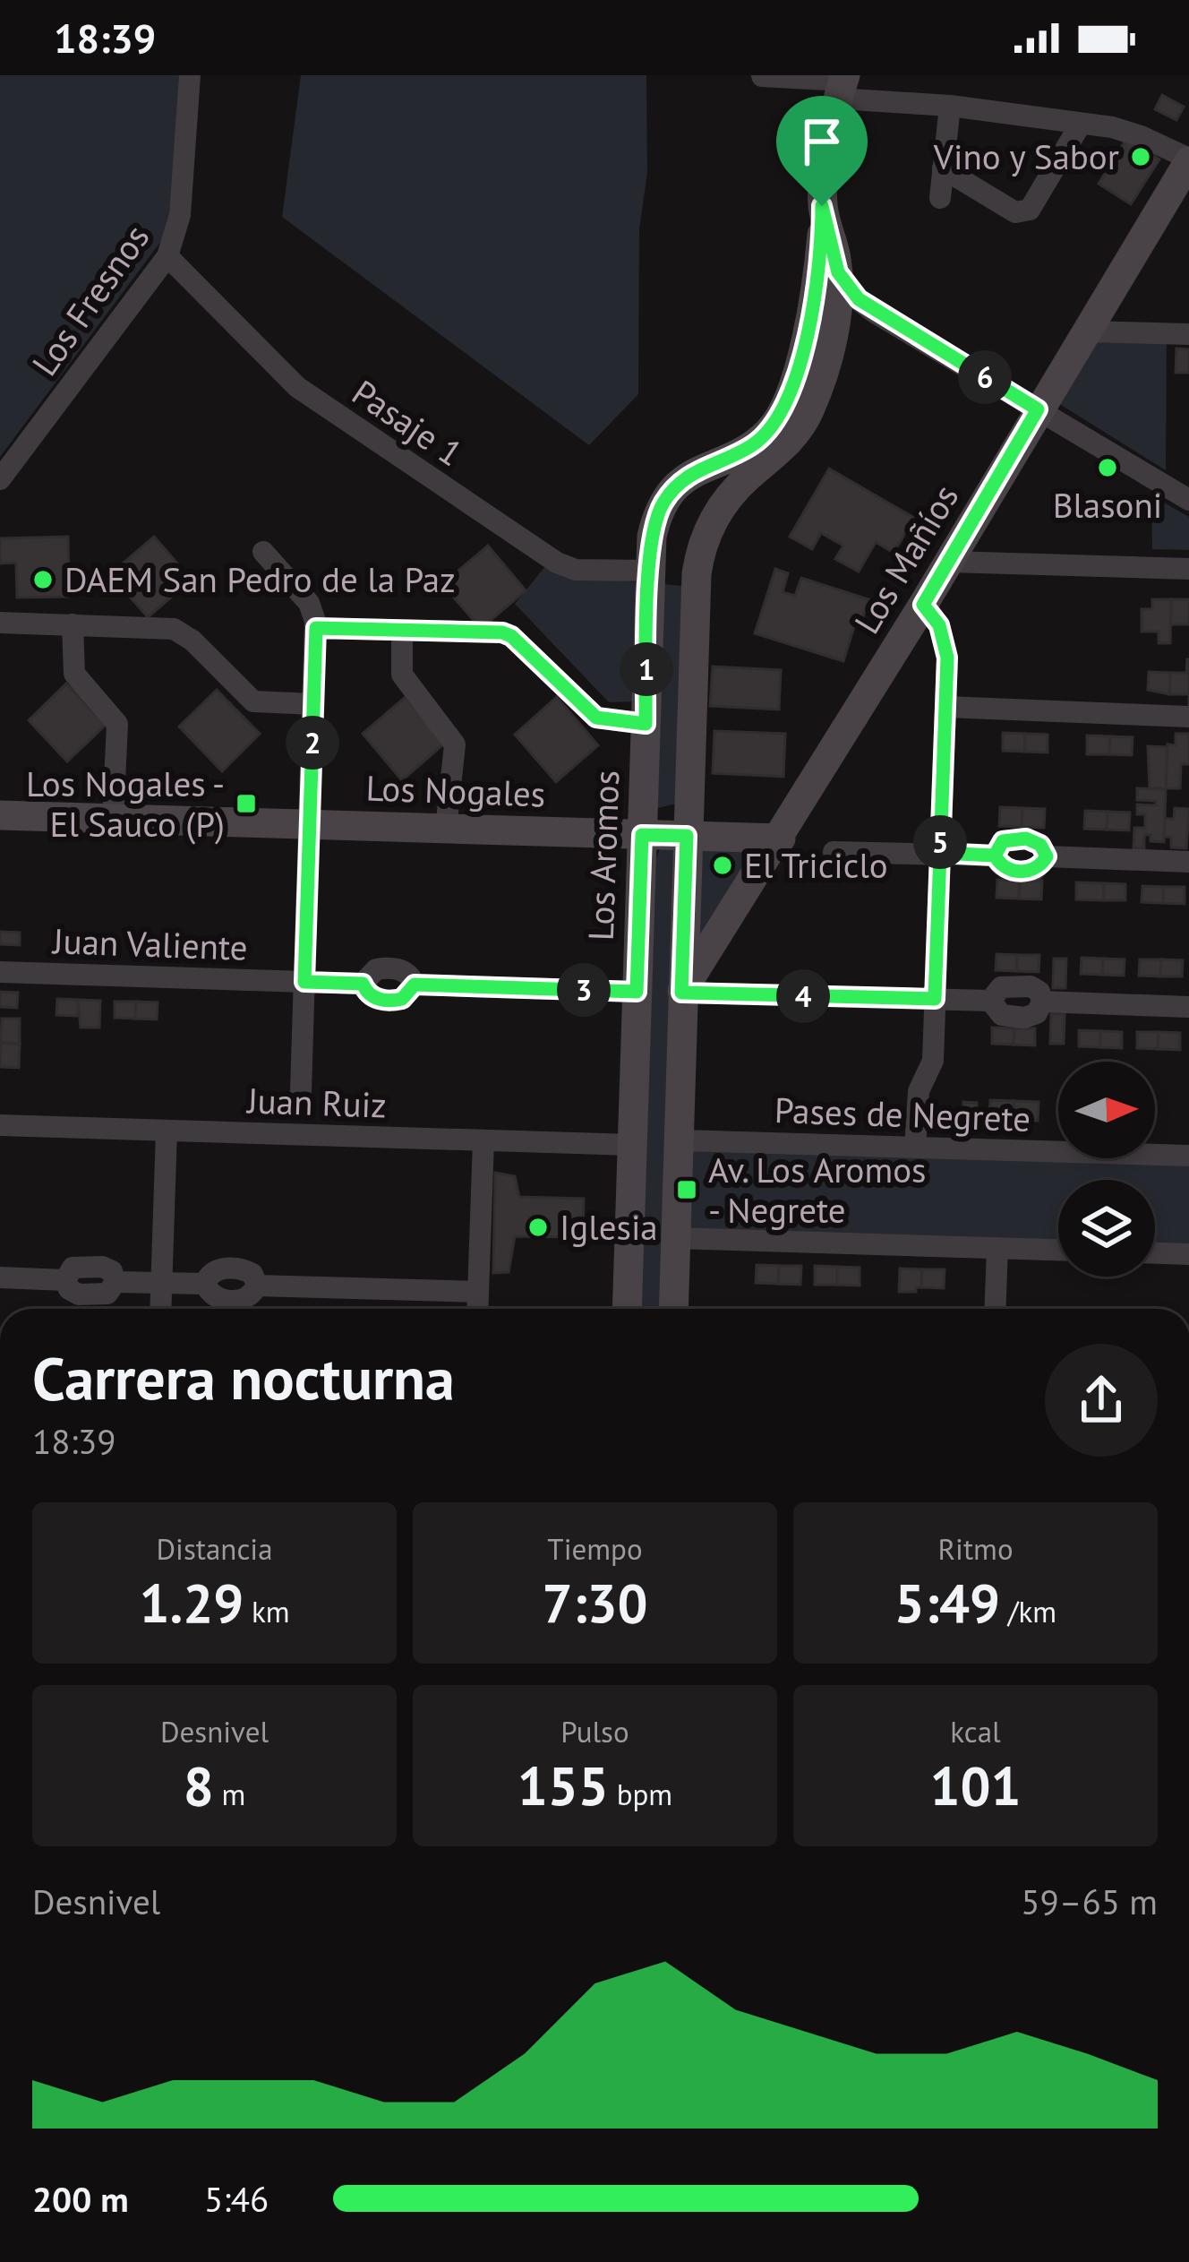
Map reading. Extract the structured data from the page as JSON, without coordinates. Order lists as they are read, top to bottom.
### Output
{
  "streets": {
    "main road": ["Los Mañíos", "Los Nogales", "Los Aromos"],
    "street": [
      "Los Fresnos",
      "Pasaje 1",
      "Juan Valiente",
      "Juan Ruiz",
      "Pases de Negrete"
    ]
  },
  "crossings": [
    ["Los Fresnos", "Pasaje 1"],
    ["Pasaje 1", "Los Aromos"],
    ["Los Mañíos", "Los Nogales"],
    ["Los Nogales", "Los Aromos"],
    ["Los Aromos", "Juan Valiente"],
    ["Los Aromos", "Juan Ruiz"]
  ],
  "places": {
    "other": [
      "Vino y Sabor",
      "Blasoni",
      "DAEM San Pedro de la Paz",
      "El Triciclo",
      "Iglesia"
    ],
    "transit": ["Los Nogales - El Sauco (P)", "Av. Los Aromos - Negrete"]
  },
  "north": "right",
  "page": {
    "status": "18:39",
    "pins": [
      "6",
      "1",
      "2",
      "5",
      "3",
      "4"
    ],
    "heading": ["Carrera nocturna", "18:39"],
    "stats": [
      ["Distancia", "1.29 km"],
      ["Tiempo", "7:30"],
      ["Ritmo", "5:49 /km"],
      ["Desnivel", "8 m"],
      ["Pulso", "155 bpm"],
      ["kcal", "101"]
    ],
    "chart": ["Desnivel", "59–65 m"],
    "list": [
      {
        "name": "200 m",
        "note": "5:46"
      }
    ]
  }
}
